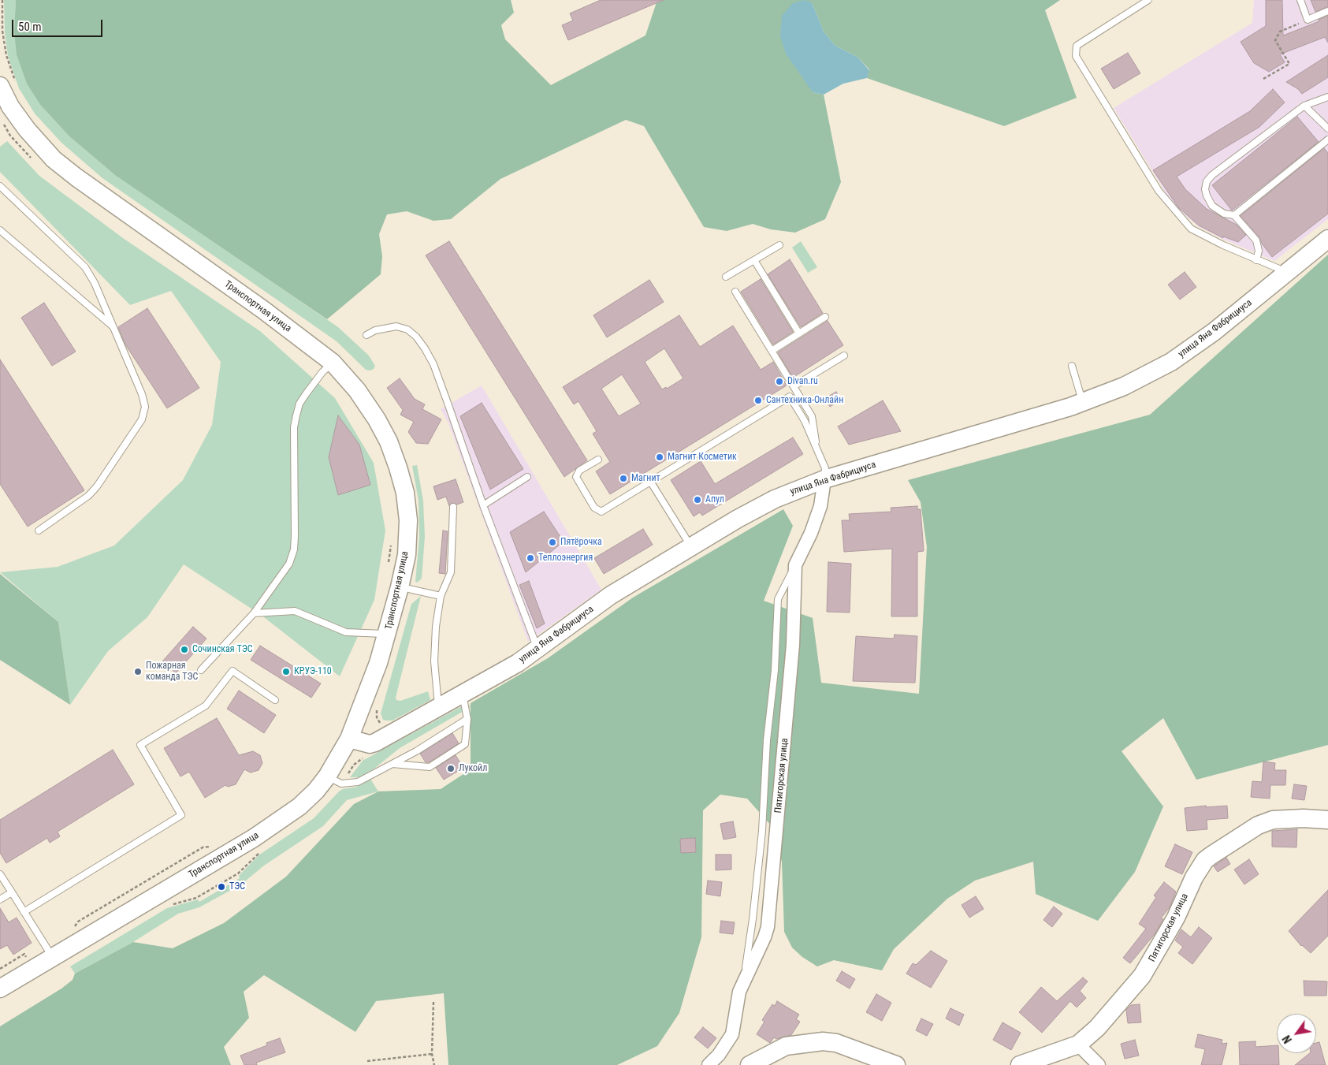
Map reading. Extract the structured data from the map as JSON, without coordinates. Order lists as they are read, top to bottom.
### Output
{
  "streets": {
    "main road": ["Транспортная улица", "улица Яна Фабрициуса", "Пятигорская улица"]
  },
  "crossings": [
    ["Транспортная улица", "улица Яна Фабрициуса"],
    ["улица Яна Фабрициуса", "Пятигорская улица"]
  ],
  "places": [
    "Divan.ru",
    "Сантехника-Онлайн",
    "Магнит Косметик",
    "Магнит",
    "Апул",
    "Пятёрочка",
    "Теплоэнергия",
    "Сочинская ТЭС",
    "Пожарная команда ТЭС",
    "КРУЭ-110",
    "Лукойл",
    "ТЭС"
  ],
  "scale_bar": "50 m",
  "north": "bottom left"
}
